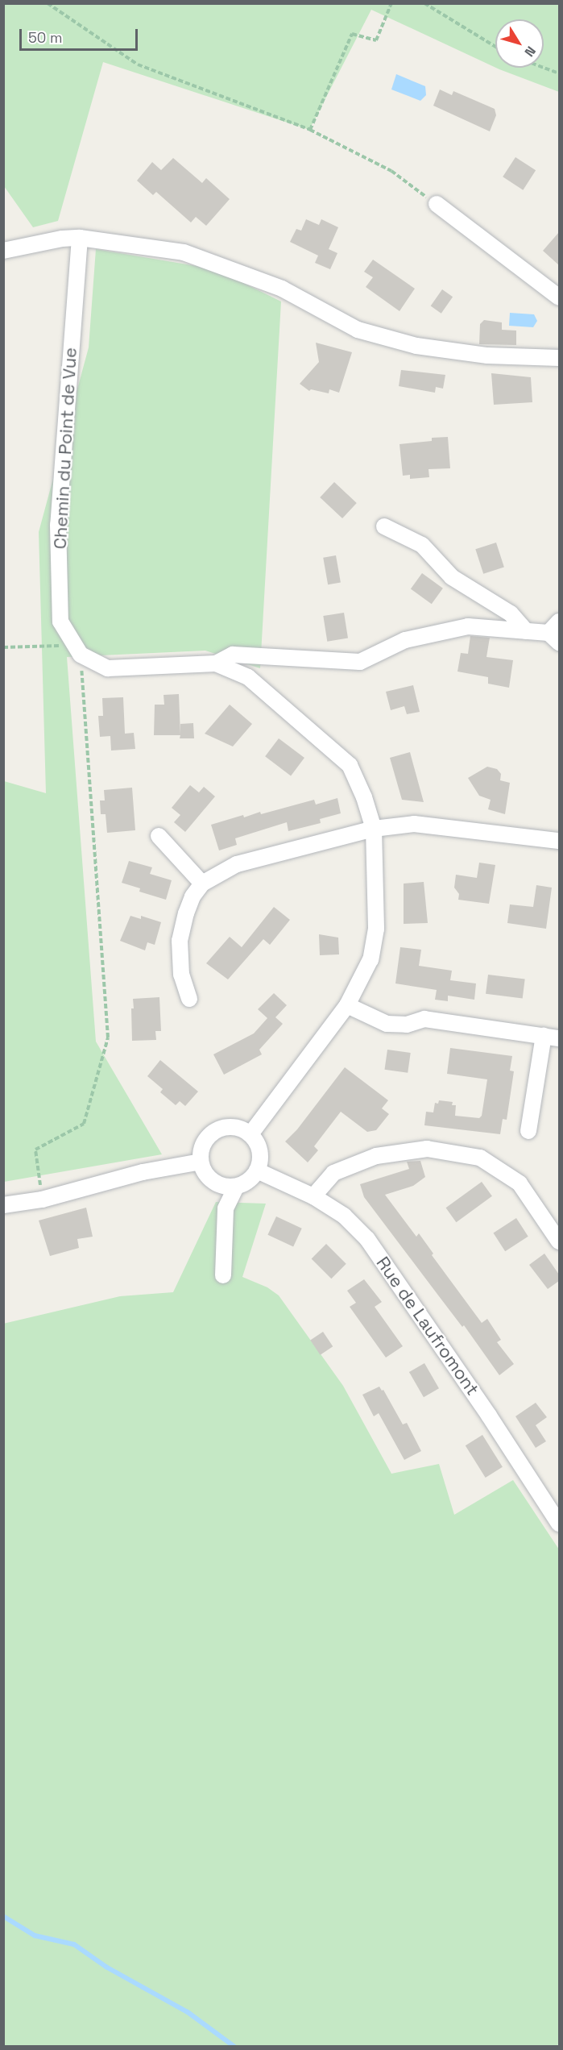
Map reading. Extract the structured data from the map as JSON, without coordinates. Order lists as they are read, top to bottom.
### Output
{
  "streets": {
    "street": ["Chemin du Point de Vue", "Rue de Laufromont"]
  },
  "scale_bar": "50 m",
  "north": "bottom right"
}
